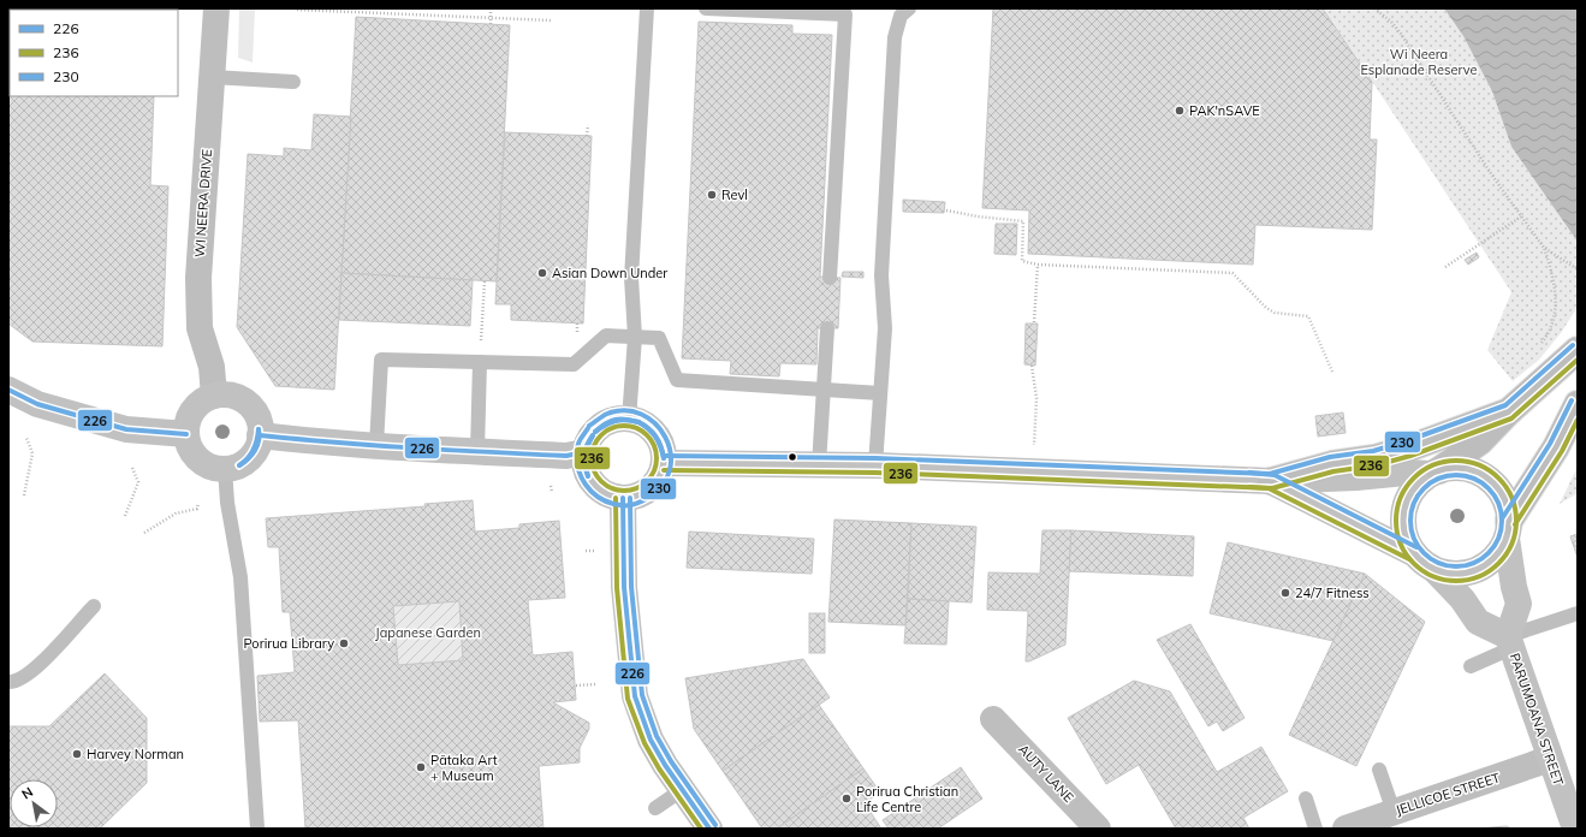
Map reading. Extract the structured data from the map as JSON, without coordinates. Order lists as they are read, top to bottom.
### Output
{
  "streets": {
    "main road": ["PARUMOANA STREET"],
    "street": ["WI NEERA DRIVE", "AUTY LANE", "JELLICOE STREET"]
  },
  "crossings": [
    ["PARUMOANA STREET", "JELLICOE STREET"]
  ],
  "parks": ["Wi Neera Esplanade Reserve", "Japanese Garden"],
  "places": [
    "PAK'nSAVE",
    "Revl",
    "Asian Down Under",
    "24/7 Fitness",
    "Porirua Library",
    "Harvey Norman",
    "Pātaka Art + Museum",
    "Porirua Christian Life Centre"
  ],
  "lines": ["transit line 230", "transit line 236", "transit line 226"],
  "legend": ["226", "236", "230"],
  "north": "top left"
}
